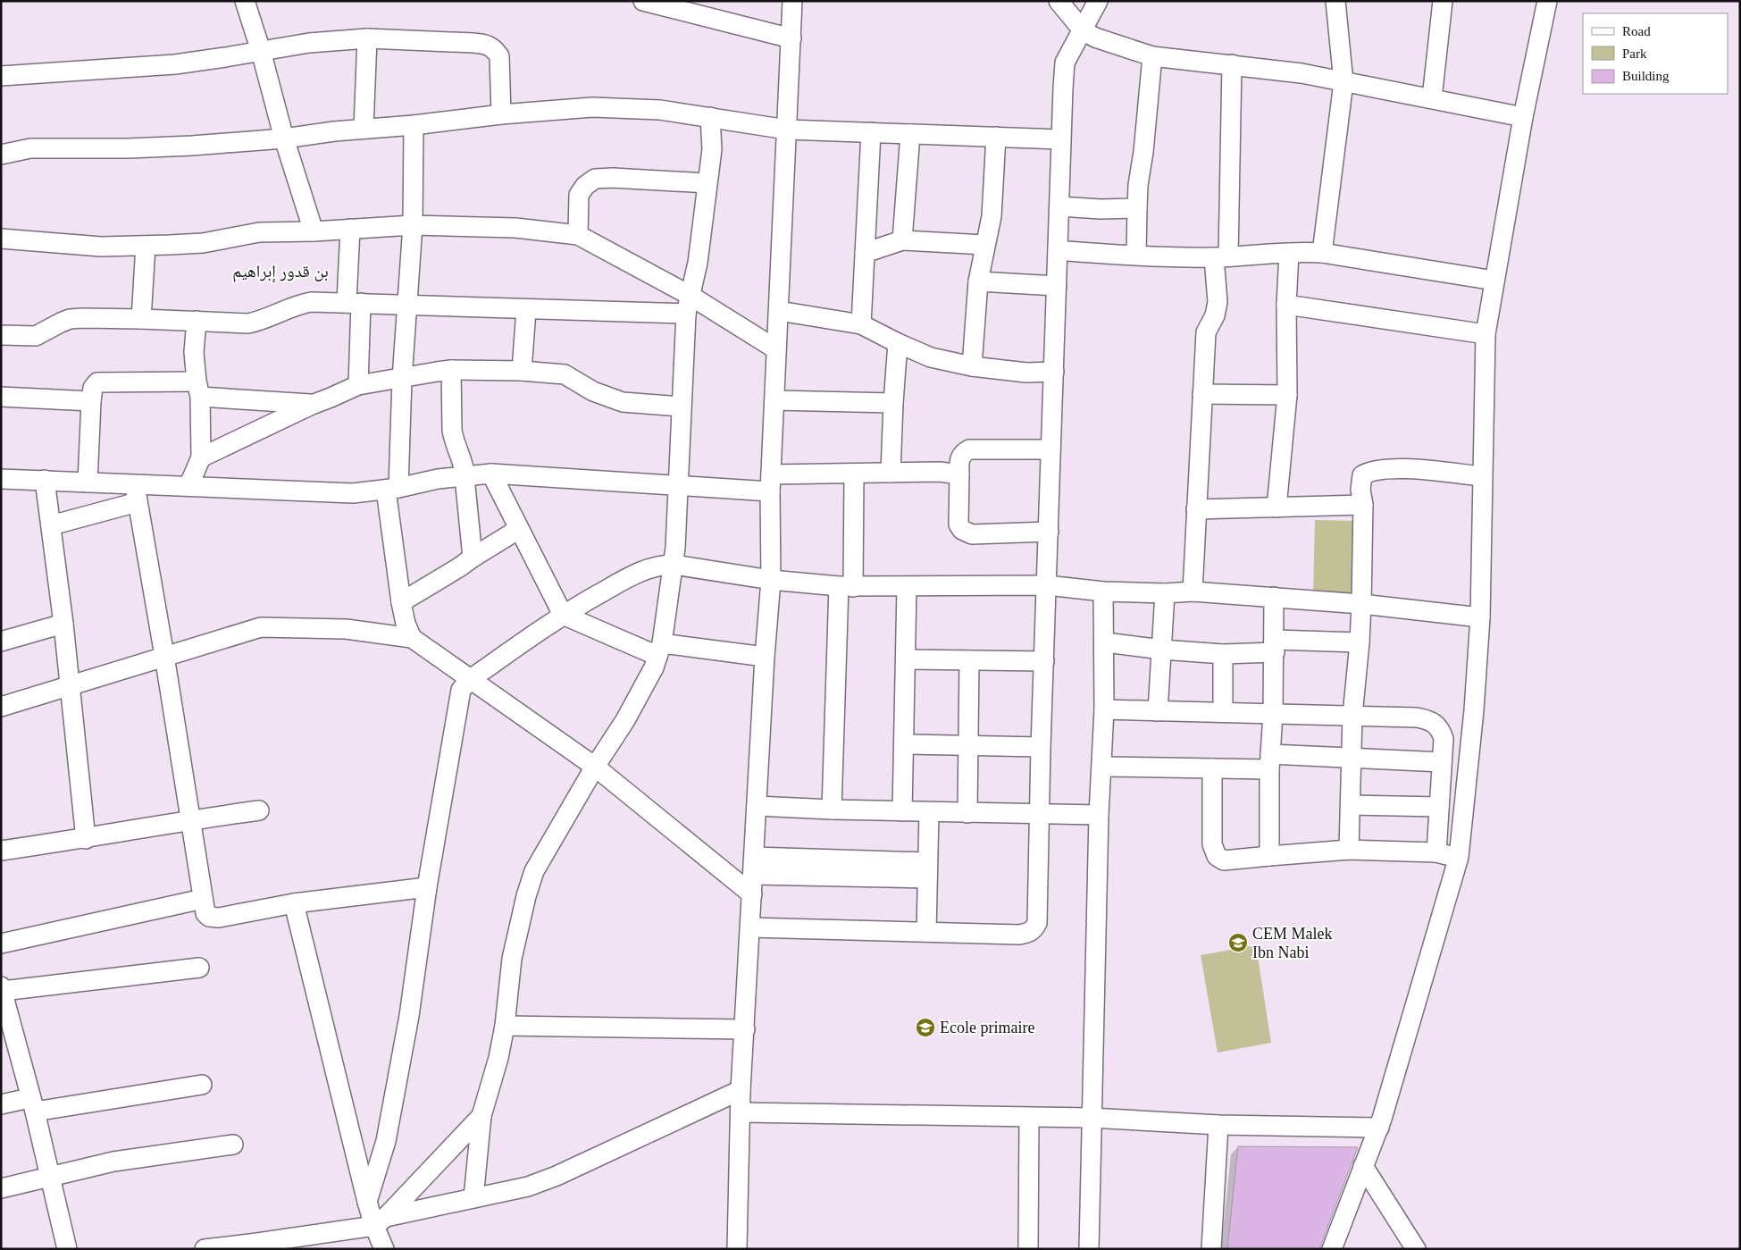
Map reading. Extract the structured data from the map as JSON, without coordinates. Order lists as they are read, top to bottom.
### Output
{
  "districts": ["بن قدور إبراهيم"],
  "places": {
    "school or university": ["CEM Malek Ibn Nabi", "Ecole primaire"]
  },
  "legend": ["Road", "Park", "Building"]
}
